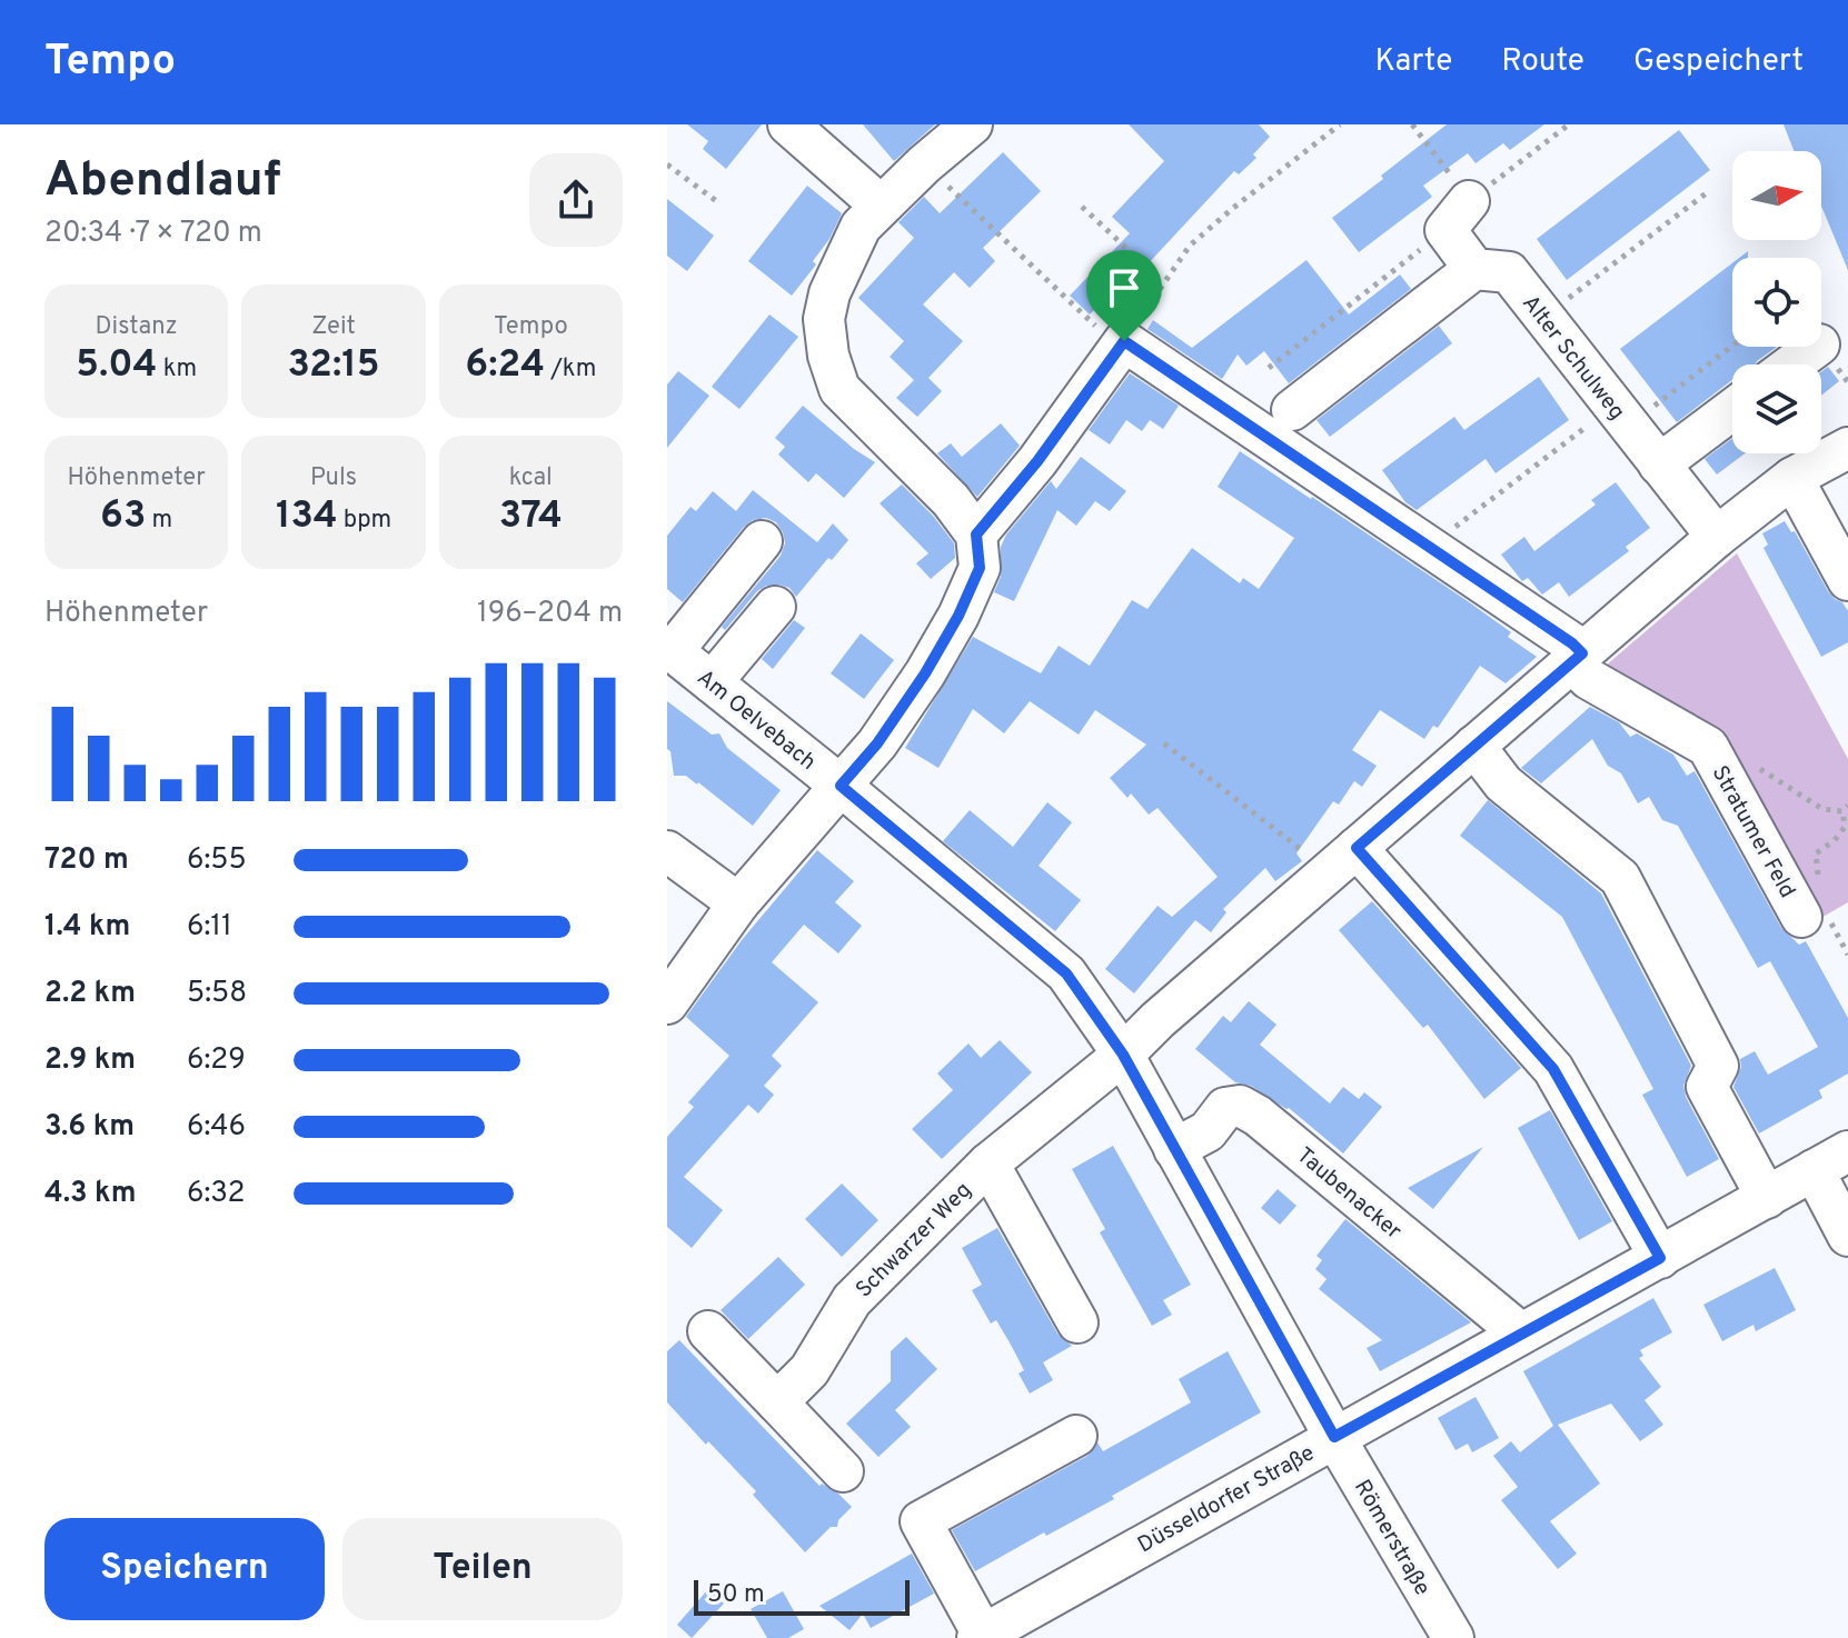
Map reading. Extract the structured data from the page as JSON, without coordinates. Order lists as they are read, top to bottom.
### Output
{
  "streets": {
    "street": [
      "Alter Schulweg",
      "Am Oelvebach",
      "Stratumer Feld",
      "Taubenacker",
      "Schwarzer Weg",
      "Düsseldorfer Straße",
      "Römerstraße"
    ]
  },
  "crossings": [
    ["Taubenacker", "Düsseldorfer Straße"],
    ["Düsseldorfer Straße", "Römerstraße"]
  ],
  "scale_bar": "50 m",
  "north": "right",
  "page": {
    "header": "Tempo",
    "nav": ["Karte", "Route", "Gespeichert"],
    "heading": ["Abendlauf", "20:34 · 7 × 720 m"],
    "stats": [
      ["Distanz", "5.04 km"],
      ["Zeit", "32:15"],
      ["Tempo", "6:24 /km"],
      ["Höhenmeter", "63 m"],
      ["Puls", "134 bpm"],
      ["kcal", "374"]
    ],
    "chart": ["Höhenmeter", "196–204 m"],
    "list": [
      {
        "name": "720 m",
        "note": "6:55"
      },
      {
        "name": "1.4 km",
        "note": "6:11"
      },
      {
        "name": "2.2 km",
        "note": "5:58"
      },
      {
        "name": "2.9 km",
        "note": "6:29"
      },
      {
        "name": "3.6 km",
        "note": "6:46"
      },
      {
        "name": "4.3 km",
        "note": "6:32"
      }
    ],
    "buttons": ["Speichern", "Teilen"],
    "scale": "50 m"
  }
}
